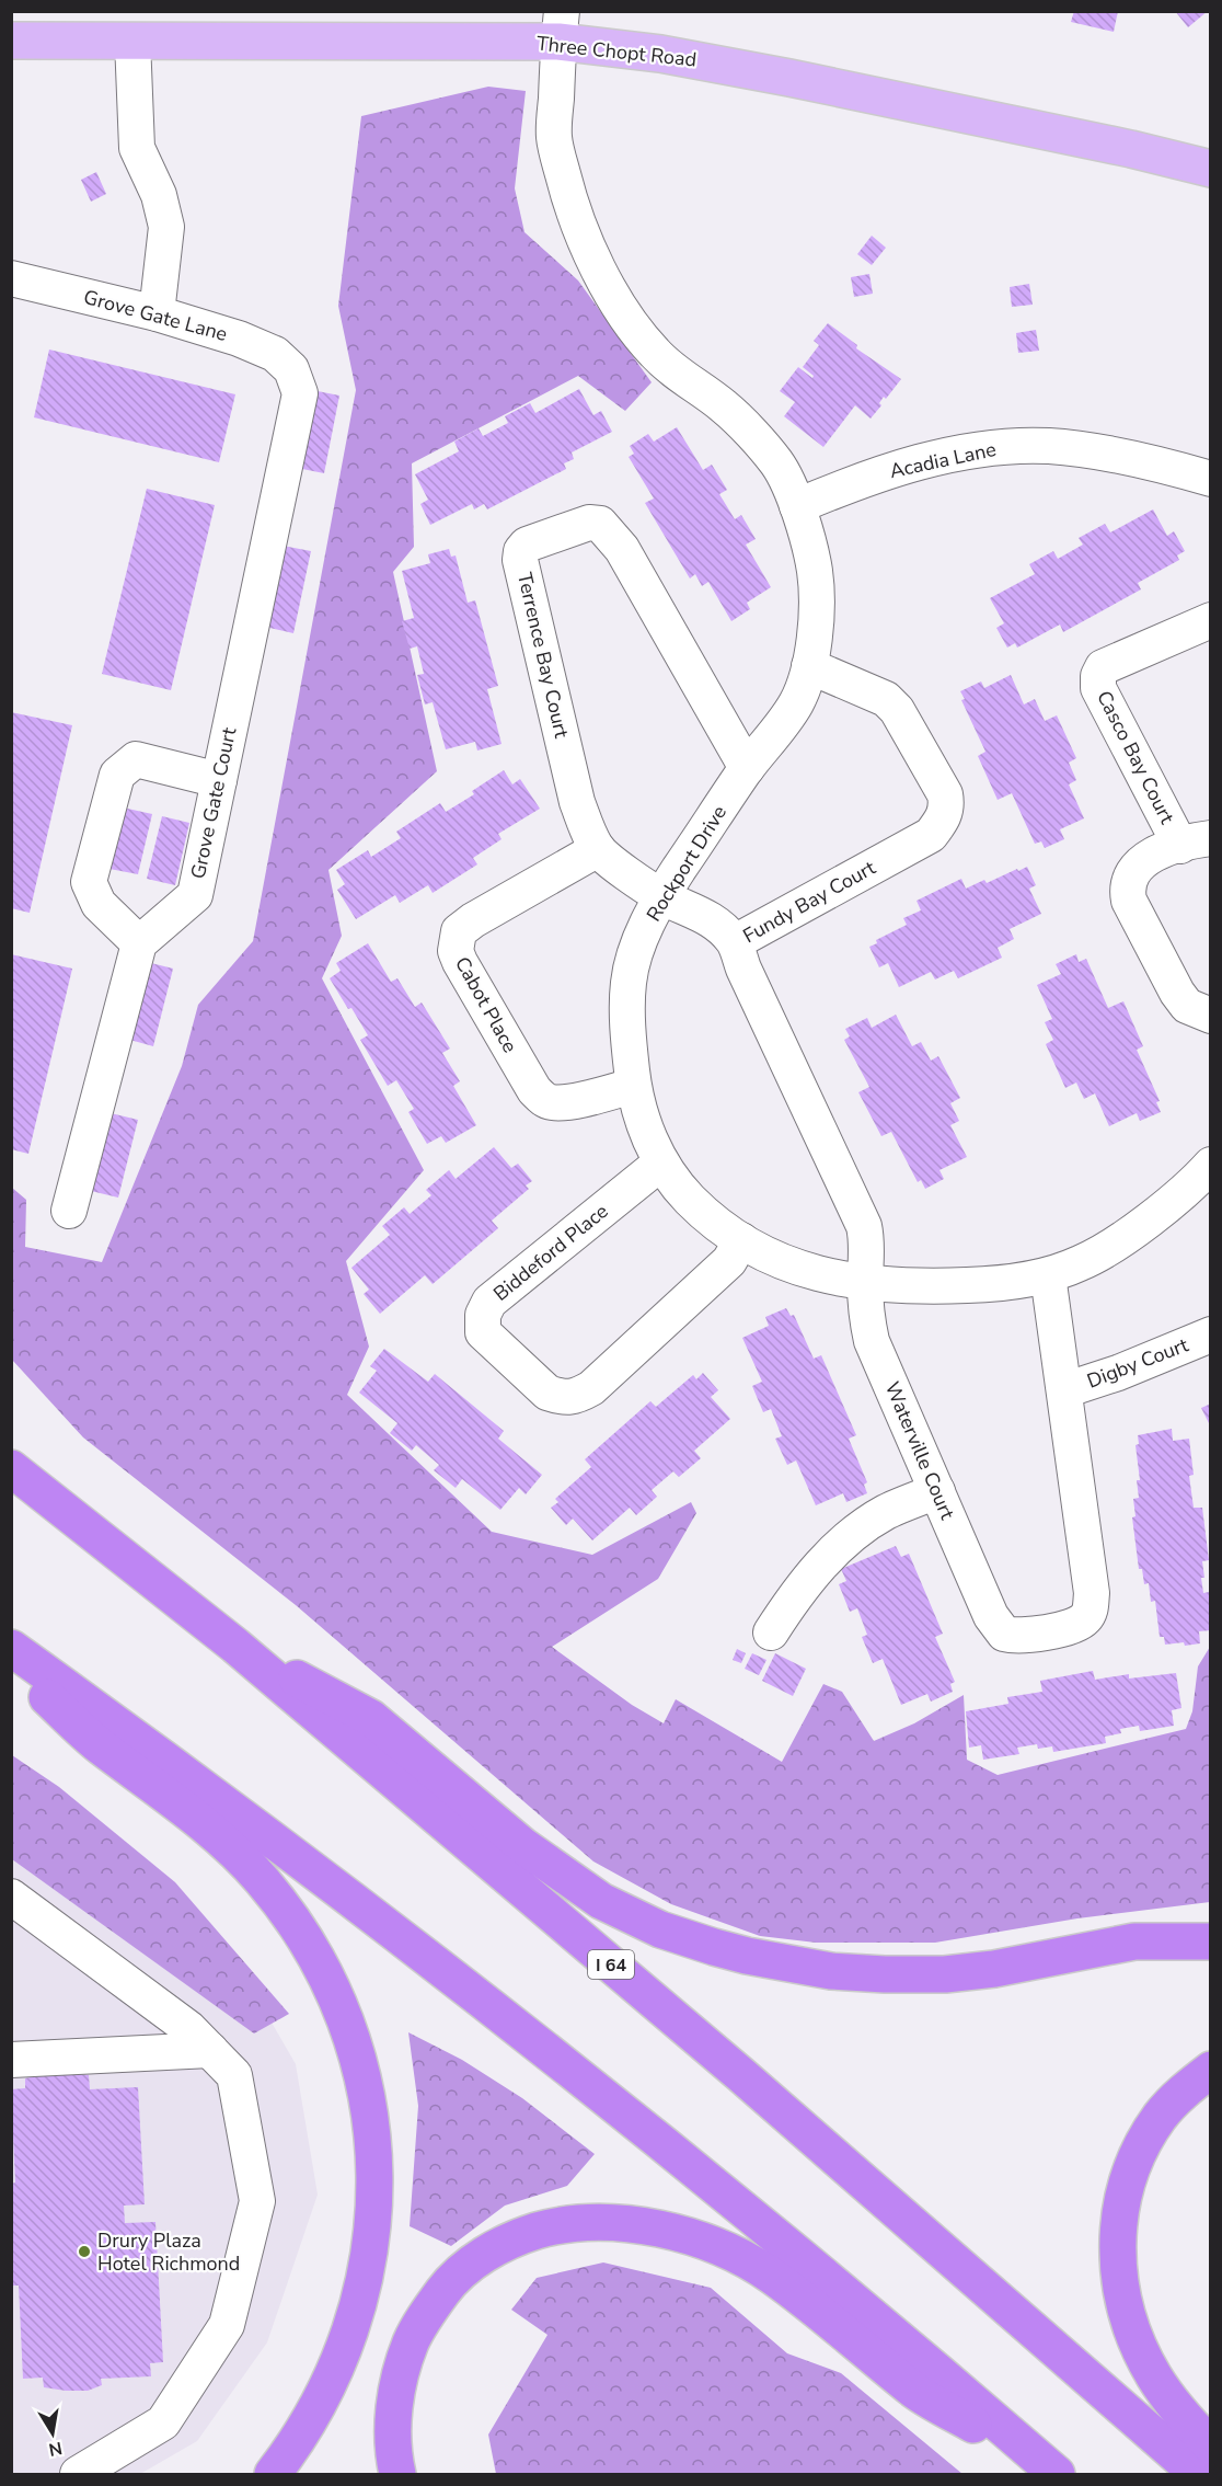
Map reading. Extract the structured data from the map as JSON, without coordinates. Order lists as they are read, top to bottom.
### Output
{
  "streets": {
    "highway": ["I 64"],
    "main road": ["Three Chopt Road"],
    "street": [
      "Grove Gate Lane",
      "Acadia Lane",
      "Terrence Bay Court",
      "Casco Bay Court",
      "Grove Gate Court",
      "Rockport Drive",
      "Fundy Bay Court",
      "Cabot Place",
      "Biddeford Place",
      "Digby Court",
      "Waterville Court"
    ]
  },
  "crossings": [
    ["Three Chopt Road", "Rockport Drive"],
    ["Grove Gate Lane", "Grove Gate Court"],
    ["Acadia Lane", "Rockport Drive"],
    ["Terrence Bay Court", "Rockport Drive"],
    ["Terrence Bay Court", "Cabot Place"],
    ["Terrence Bay Court", "Waterville Court"],
    ["Rockport Drive", "Fundy Bay Court"],
    ["Rockport Drive", "Cabot Place"],
    ["Rockport Drive", "Biddeford Place"],
    ["Rockport Drive", "Waterville Court"],
    ["Fundy Bay Court", "Waterville Court"],
    ["Digby Court", "Waterville Court"]
  ],
  "places": ["Drury Plaza Hotel Richmond"],
  "north": "bottom"
}
